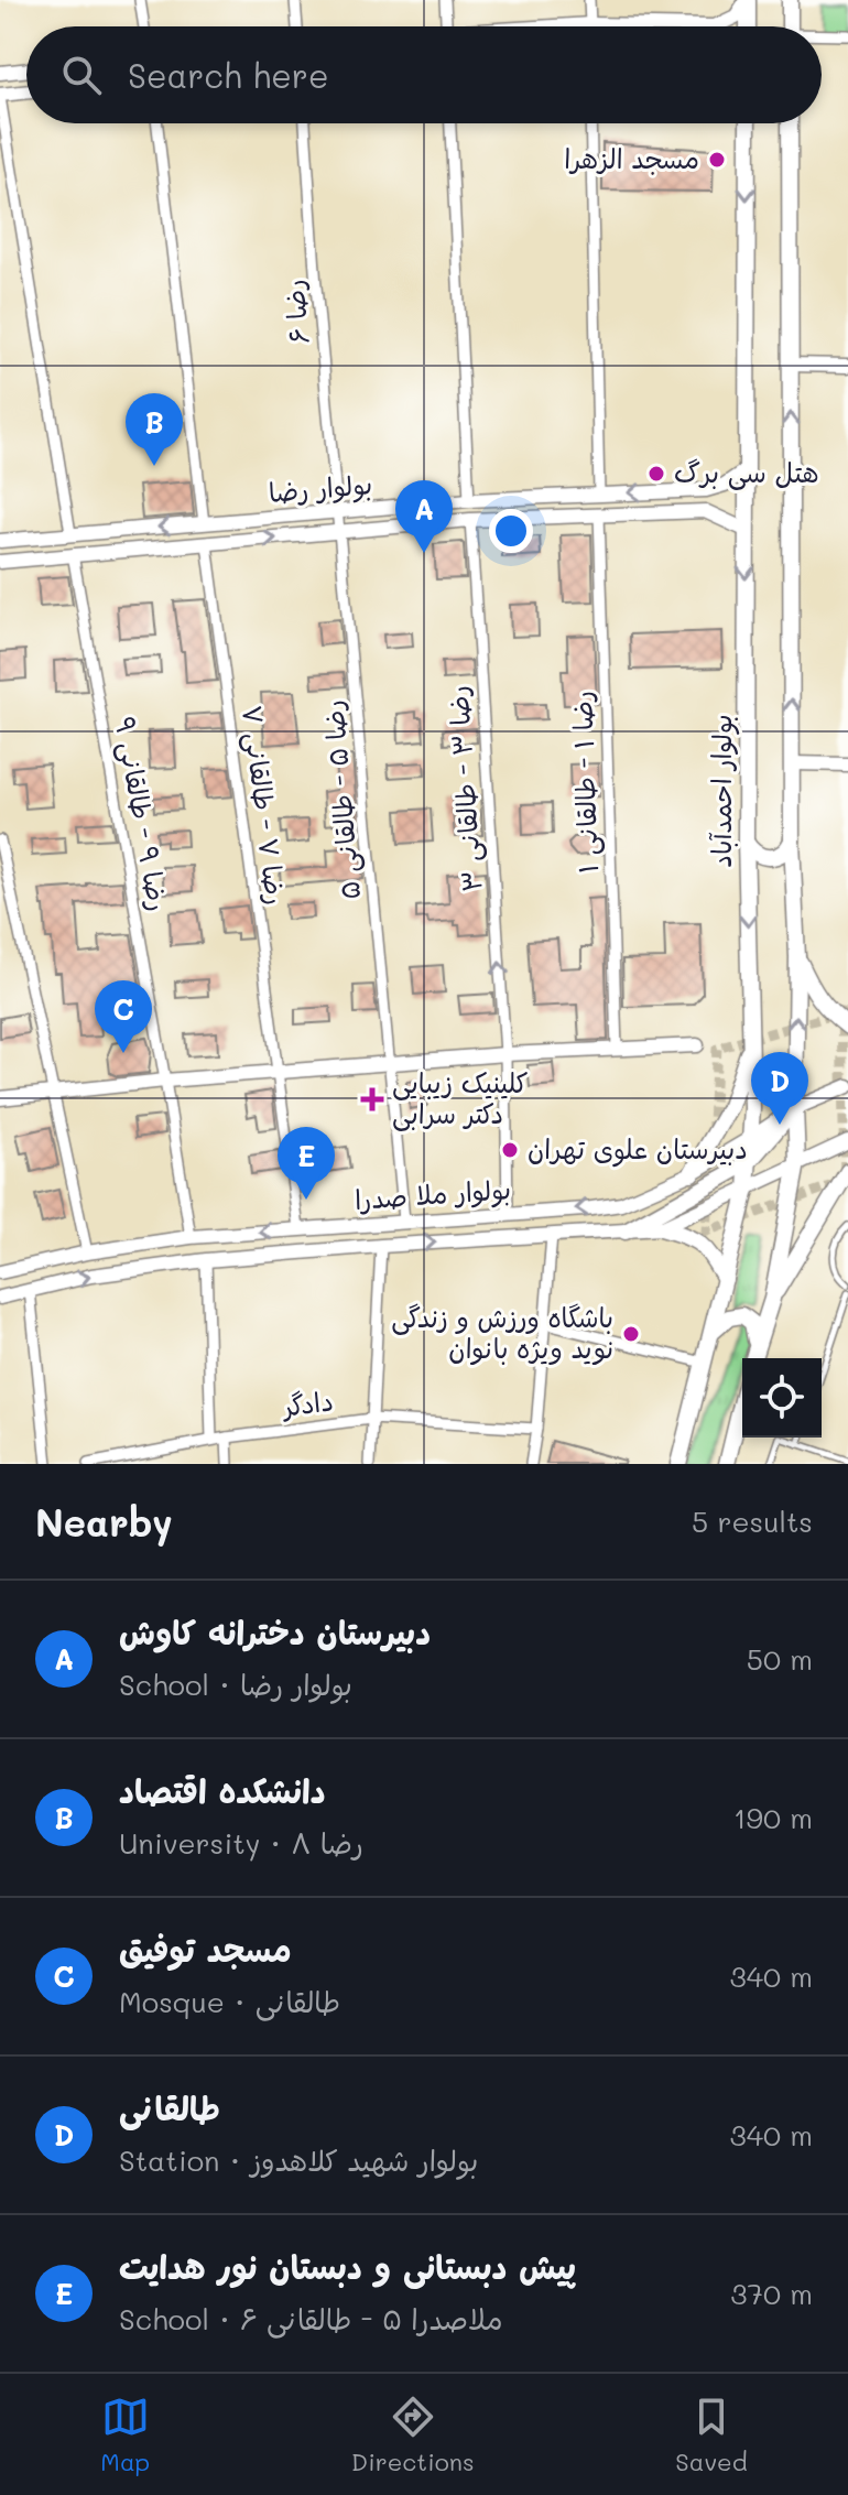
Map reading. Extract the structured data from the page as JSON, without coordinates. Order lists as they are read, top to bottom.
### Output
{
  "streets": {
    "main road": ["بولوار احمدآباد"],
    "street": [
      "رضا ۶",
      "بولوار رضا",
      "رضا ۱ - طالقانی ۱",
      "رضا ۳ - طالقانی ۳",
      "رضا ۵ - طالقانی ۵",
      "رضا ۷ - طالقانی ۷",
      "رضا ۹ - طالقانی ۹",
      "بولوار ملا صدرا",
      "دادگر"
    ]
  },
  "crossings": [
    ["رضا ۶", "بولوار رضا"],
    ["رضا ۶", "رضا ۵ - طالقانی ۵"],
    ["بولوار رضا", "رضا ۱ - طالقانی ۱"],
    ["بولوار رضا", "رضا ۳ - طالقانی ۳"],
    ["بولوار رضا", "بولوار احمدآباد"],
    ["بولوار رضا", "رضا ۵ - طالقانی ۵"],
    ["بولوار رضا", "رضا ۷ - طالقانی ۷"],
    ["بولوار رضا", "رضا ۹ - طالقانی ۹"],
    ["رضا ۳ - طالقانی ۳", "بولوار ملا صدرا"],
    ["بولوار احمدآباد", "بولوار ملا صدرا"],
    ["رضا ۵ - طالقانی ۵", "بولوار ملا صدرا"],
    ["رضا ۷ - طالقانی ۷", "بولوار ملا صدرا"],
    ["رضا ۹ - طالقانی ۹", "بولوار ملا صدرا"]
  ],
  "one_way": ["رضا ۳ - طالقانی ۳"],
  "places": {
    "other": [
      "مسجد الزهرا",
      "هتل سی برگ",
      "دبیرستان علوی تهران",
      "باشگاه ورزش و زندگی نوید ویژه بانوان"
    ],
    "health": ["کلینیک زیبایی دکتر سرابی"]
  },
  "page": {
    "search": "Search here",
    "pins": [
      "B",
      "A",
      "C",
      "D",
      "E"
    ],
    "heading": ["Nearby", "5 results"],
    "list": [
      {
        "mark": "A",
        "name": "دبیرستان دخترانه کاوش",
        "note": "School · بولوار رضا",
        "value": "50 m"
      },
      {
        "mark": "B",
        "name": "دانشکده اقتصاد",
        "note": "University · رضا ۸",
        "value": "190 m"
      },
      {
        "mark": "C",
        "name": "مسجد توفیق",
        "note": "Mosque · طالقانی",
        "value": "340 m"
      },
      {
        "mark": "D",
        "name": "طالقانی",
        "note": "Station · بولوار شهید کلاهدوز",
        "value": "340 m"
      },
      {
        "mark": "E",
        "name": "پیش دبستانی و دبستان نور هدایت",
        "note": "School · ملاصدرا ۵ - طالقانی ۶",
        "value": "370 m"
      }
    ],
    "nav": ["Map", "Directions", "Saved"]
  }
}
